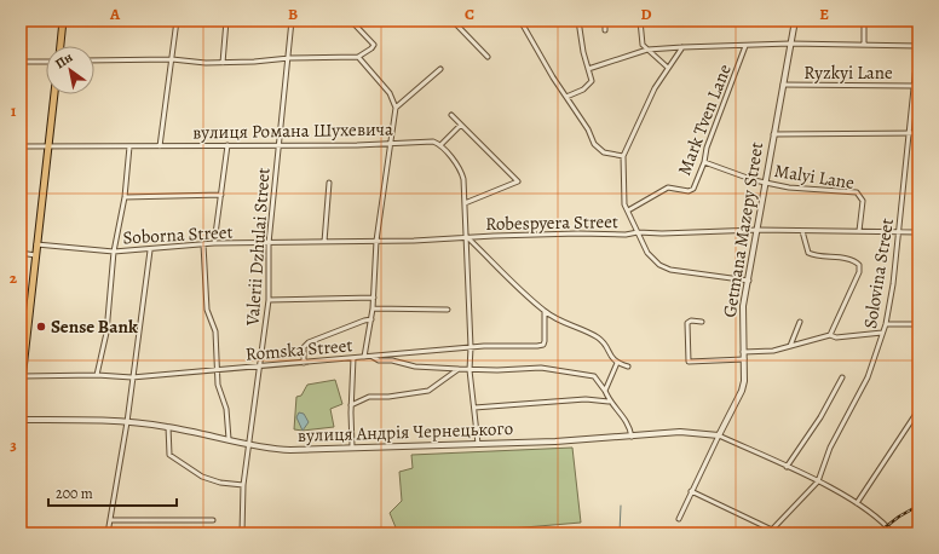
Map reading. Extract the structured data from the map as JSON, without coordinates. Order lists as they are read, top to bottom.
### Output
{
  "streets": {
    "street": [
      "Ryzkyi Lane",
      "Mark Tven Lane",
      "вулиця Романа Шухевича",
      "Malyi Lane",
      "Robespyera Street",
      "Getmana Mazepy Street",
      "Soborna Street",
      "Valerii Dzhulai Street",
      "Solovina Street",
      "Romska Street",
      "вулиця Андрія Чернецького"
    ]
  },
  "crossings": [
    ["Ryzkyi Lane", "Getmana Mazepy Street"],
    ["Ryzkyi Lane", "Solovina Street"],
    ["Mark Tven Lane", "Malyi Lane"],
    ["вулиця Романа Шухевича", "Valerii Dzhulai Street"],
    ["Malyi Lane", "Robespyera Street"],
    ["Malyi Lane", "Getmana Mazepy Street"],
    ["Robespyera Street", "Getmana Mazepy Street"],
    ["Robespyera Street", "Soborna Street"],
    ["Robespyera Street", "Solovina Street"],
    ["Getmana Mazepy Street", "вулиця Андрія Чернецького"],
    ["Soborna Street", "Valerii Dzhulai Street"],
    ["Valerii Dzhulai Street", "Romska Street"],
    ["Valerii Dzhulai Street", "вулиця Андрія Чернецького"],
    ["Solovina Street", "вулиця Андрія Чернецького"]
  ],
  "places": ["Sense Bank"],
  "scale_bar": "200 m",
  "north": "top left",
  "grid": {
    "columns": [
      "A",
      "B",
      "C",
      "D",
      "E"
    ],
    "rows": ["1", "2", "3"]
  }
}
